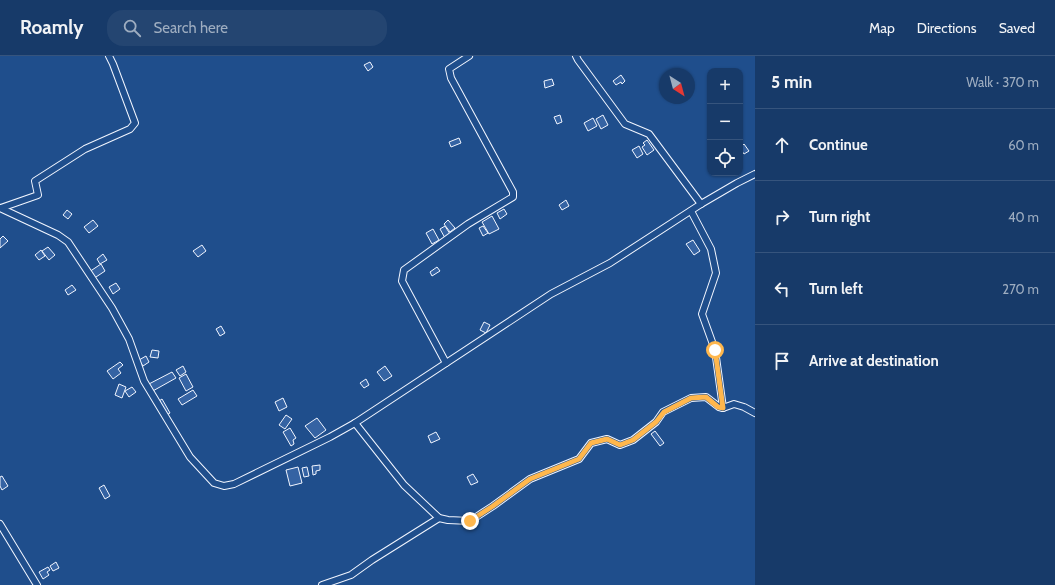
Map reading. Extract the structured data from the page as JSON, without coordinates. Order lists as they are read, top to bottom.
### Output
{
  "north": "bottom right",
  "page": {
    "header": "Roamly",
    "search": "Search here",
    "nav": ["Map", "Directions", "Saved"],
    "heading": ["5 min", "Walk · 370 m"],
    "map_buttons": ["+", "−"],
    "list": [
      ["Continue", "60 m"],
      ["Turn right", "40 m"],
      ["Turn left", "270 m"],
      "Arrive at destination"
    ]
  }
}
